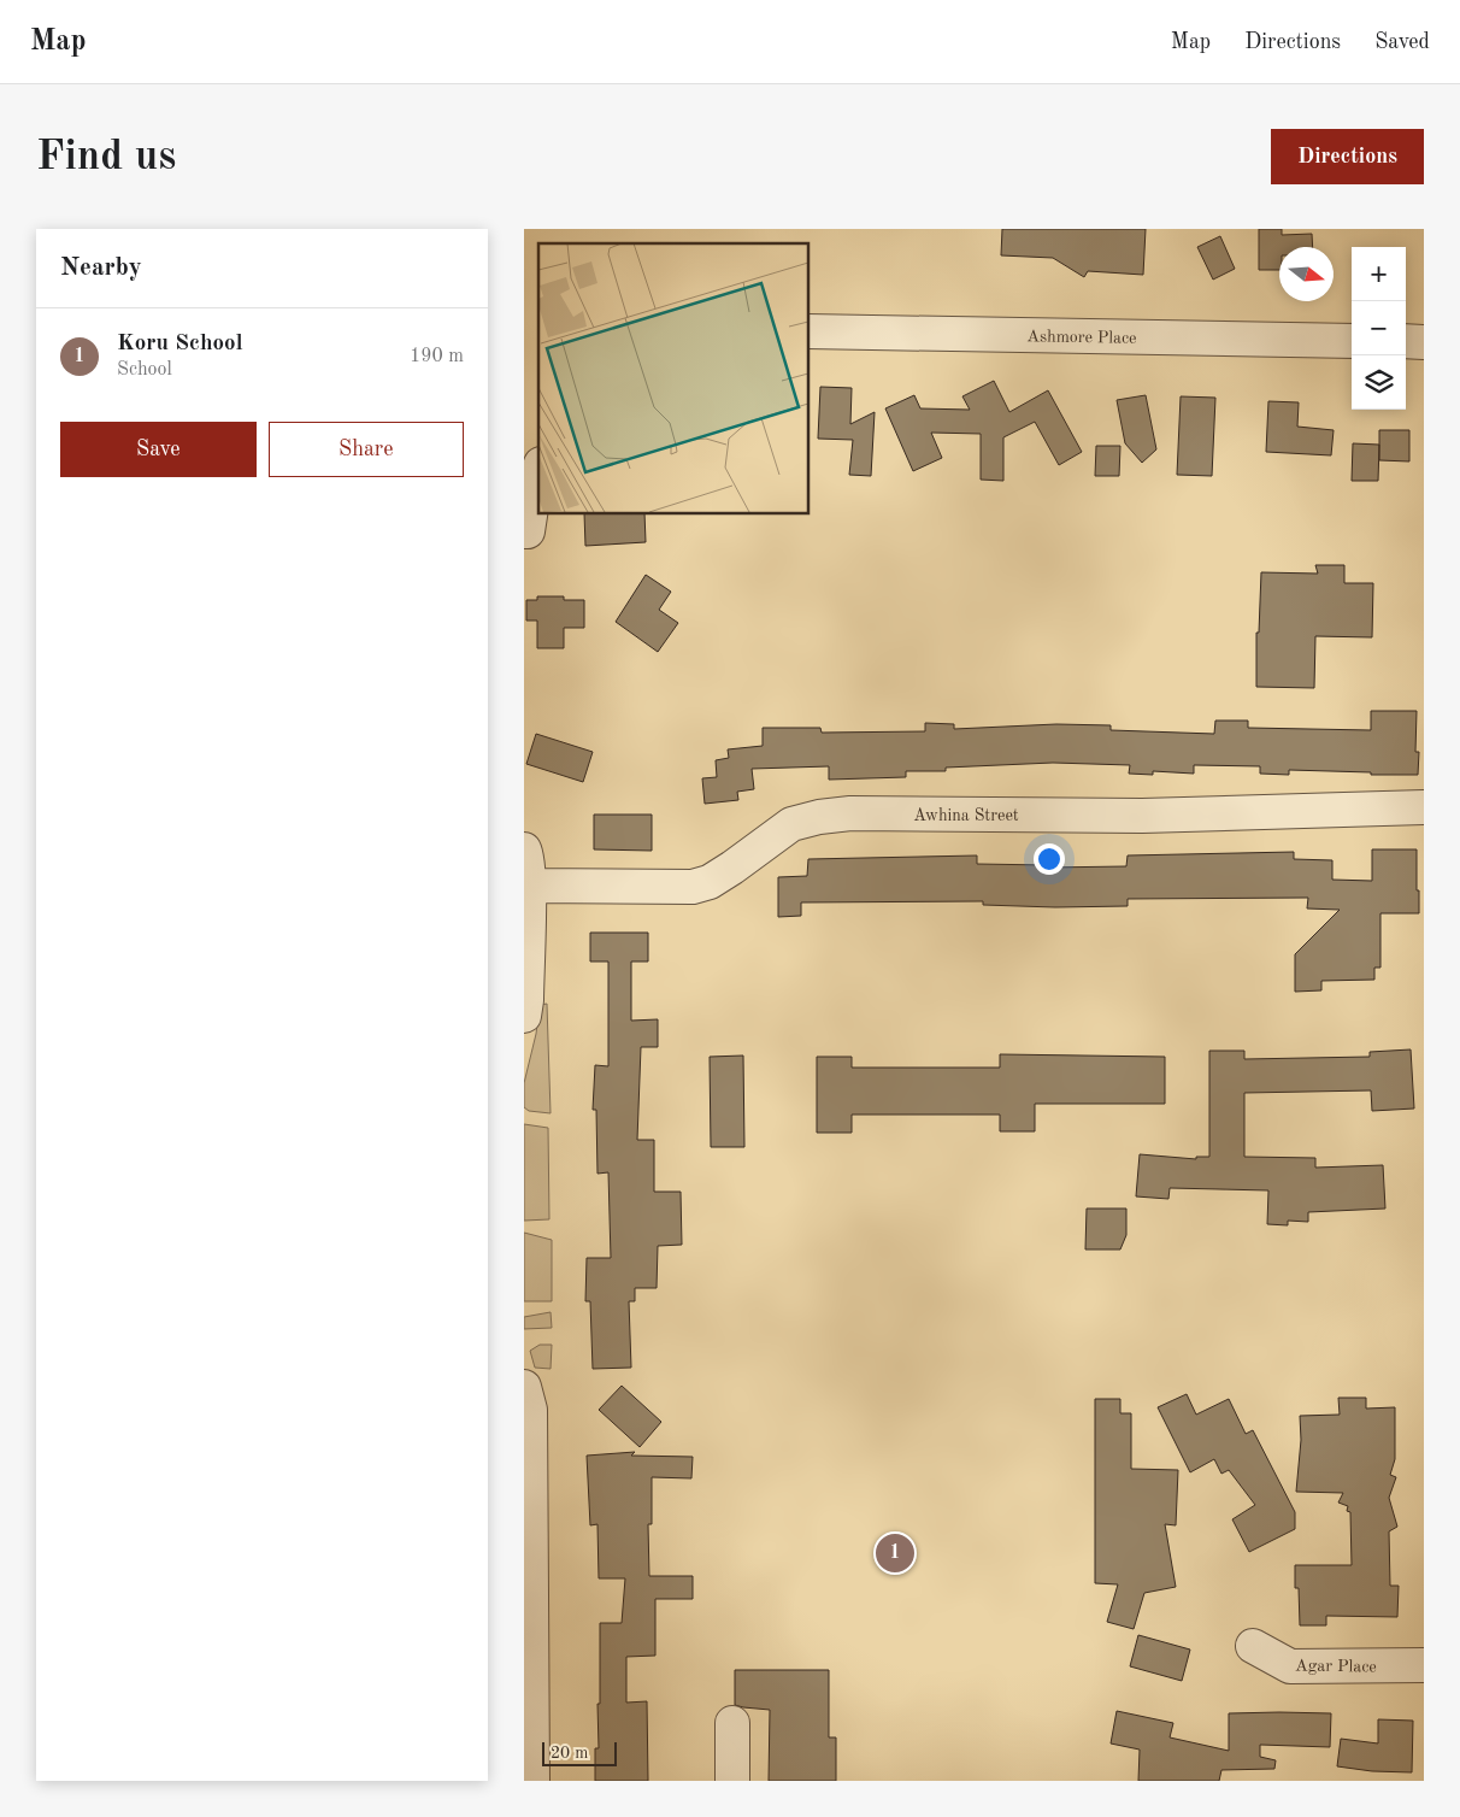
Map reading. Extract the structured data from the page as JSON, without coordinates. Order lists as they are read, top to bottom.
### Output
{
  "streets": {
    "street": ["Ashmore Place", "Awhina Street", "Agar Place"]
  },
  "scale_bar": "20 m",
  "north": "right",
  "page": {
    "header": "Map",
    "nav": ["Map", "Directions", "Saved"],
    "buttons": [
      "Directions",
      ["Save", "Share"]
    ],
    "title": "Find us",
    "heading": "Nearby",
    "map_buttons": ["+", "−"],
    "list": [
      {
        "mark": "1",
        "name": "Koru School",
        "note": "School",
        "value": "190 m"
      }
    ],
    "pins": "1",
    "scale": "20 m"
  }
}
